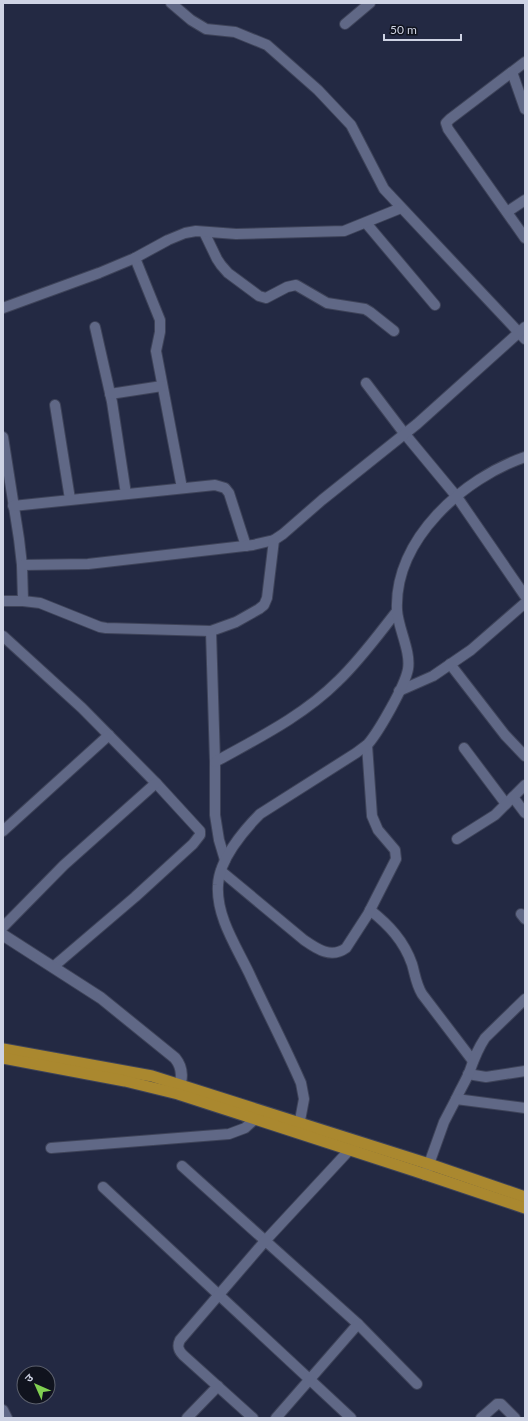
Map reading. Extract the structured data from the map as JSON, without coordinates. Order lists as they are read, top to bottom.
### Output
{
  "scale_bar": "50 m",
  "north": "top left"
}
